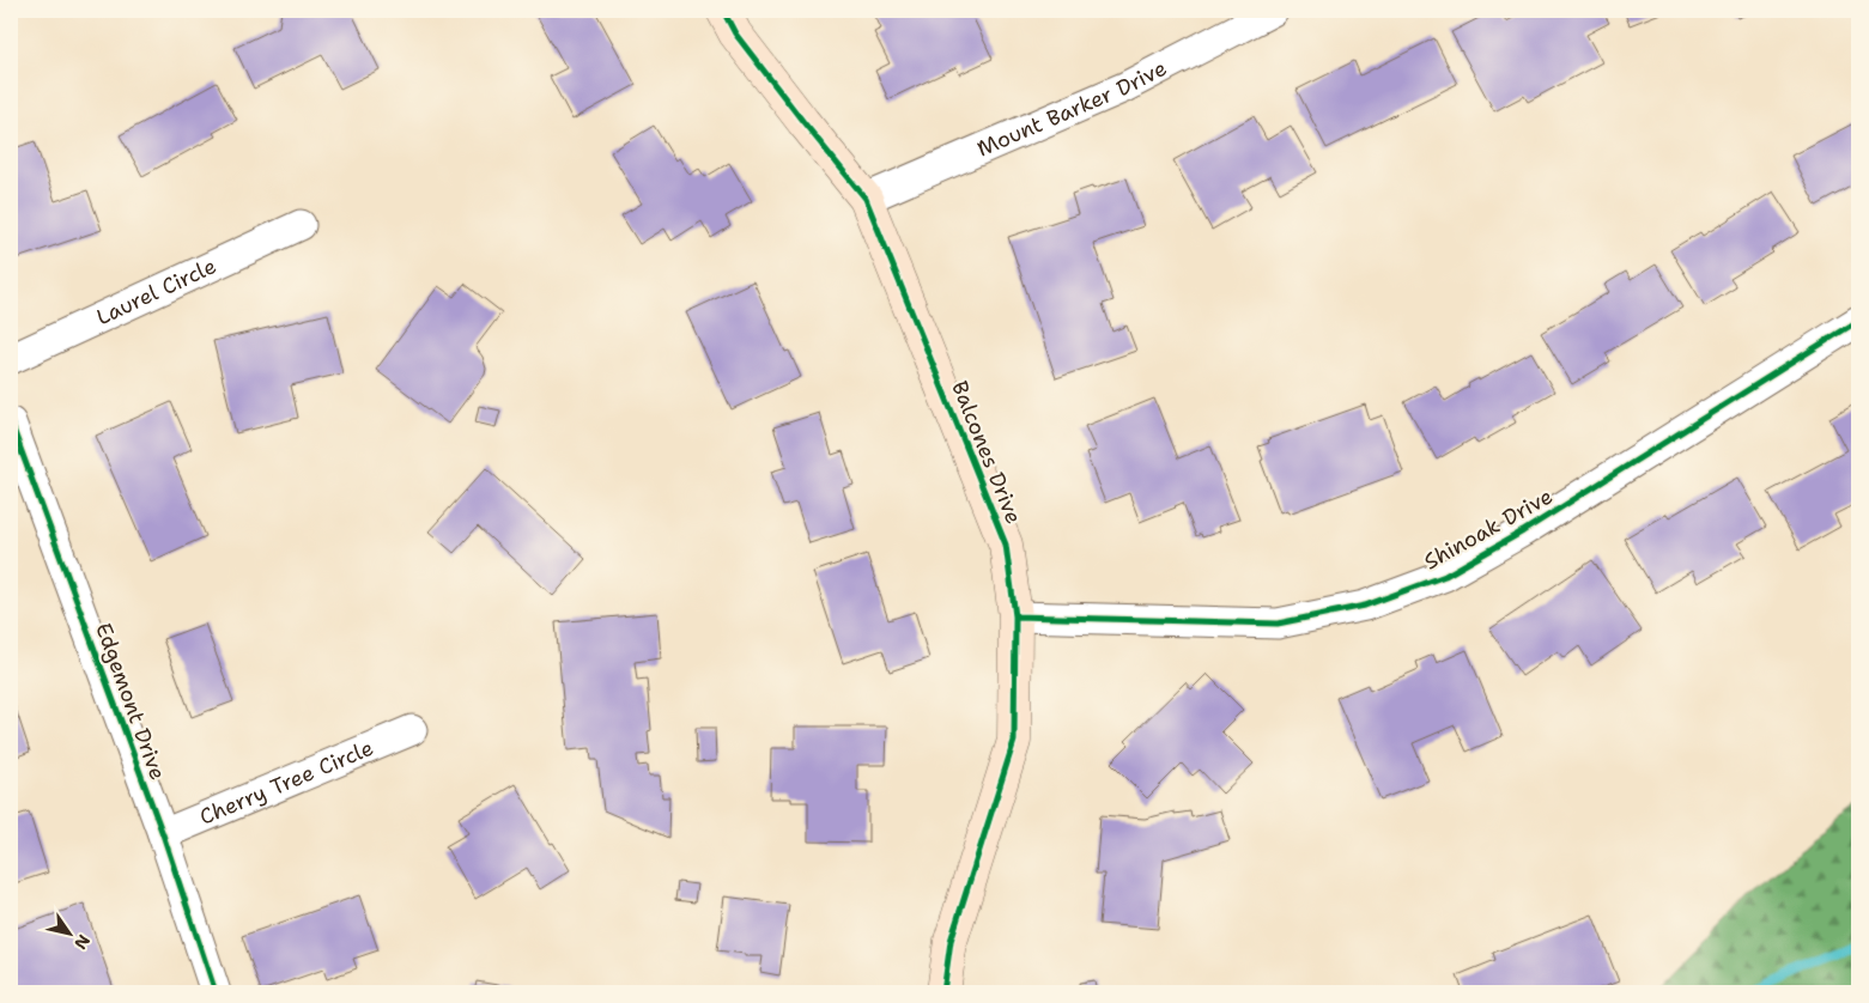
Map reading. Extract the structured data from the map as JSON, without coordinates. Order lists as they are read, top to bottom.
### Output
{
  "streets": {
    "street": [
      "Mount Barker Drive",
      "Laurel Circle",
      "Balcones Drive",
      "Shinoak Drive",
      "Edgemont Drive",
      "Cherry Tree Circle"
    ]
  },
  "crossings": [
    ["Mount Barker Drive", "Balcones Drive"],
    ["Balcones Drive", "Shinoak Drive"],
    ["Edgemont Drive", "Cherry Tree Circle"]
  ],
  "north": "bottom right"
}
